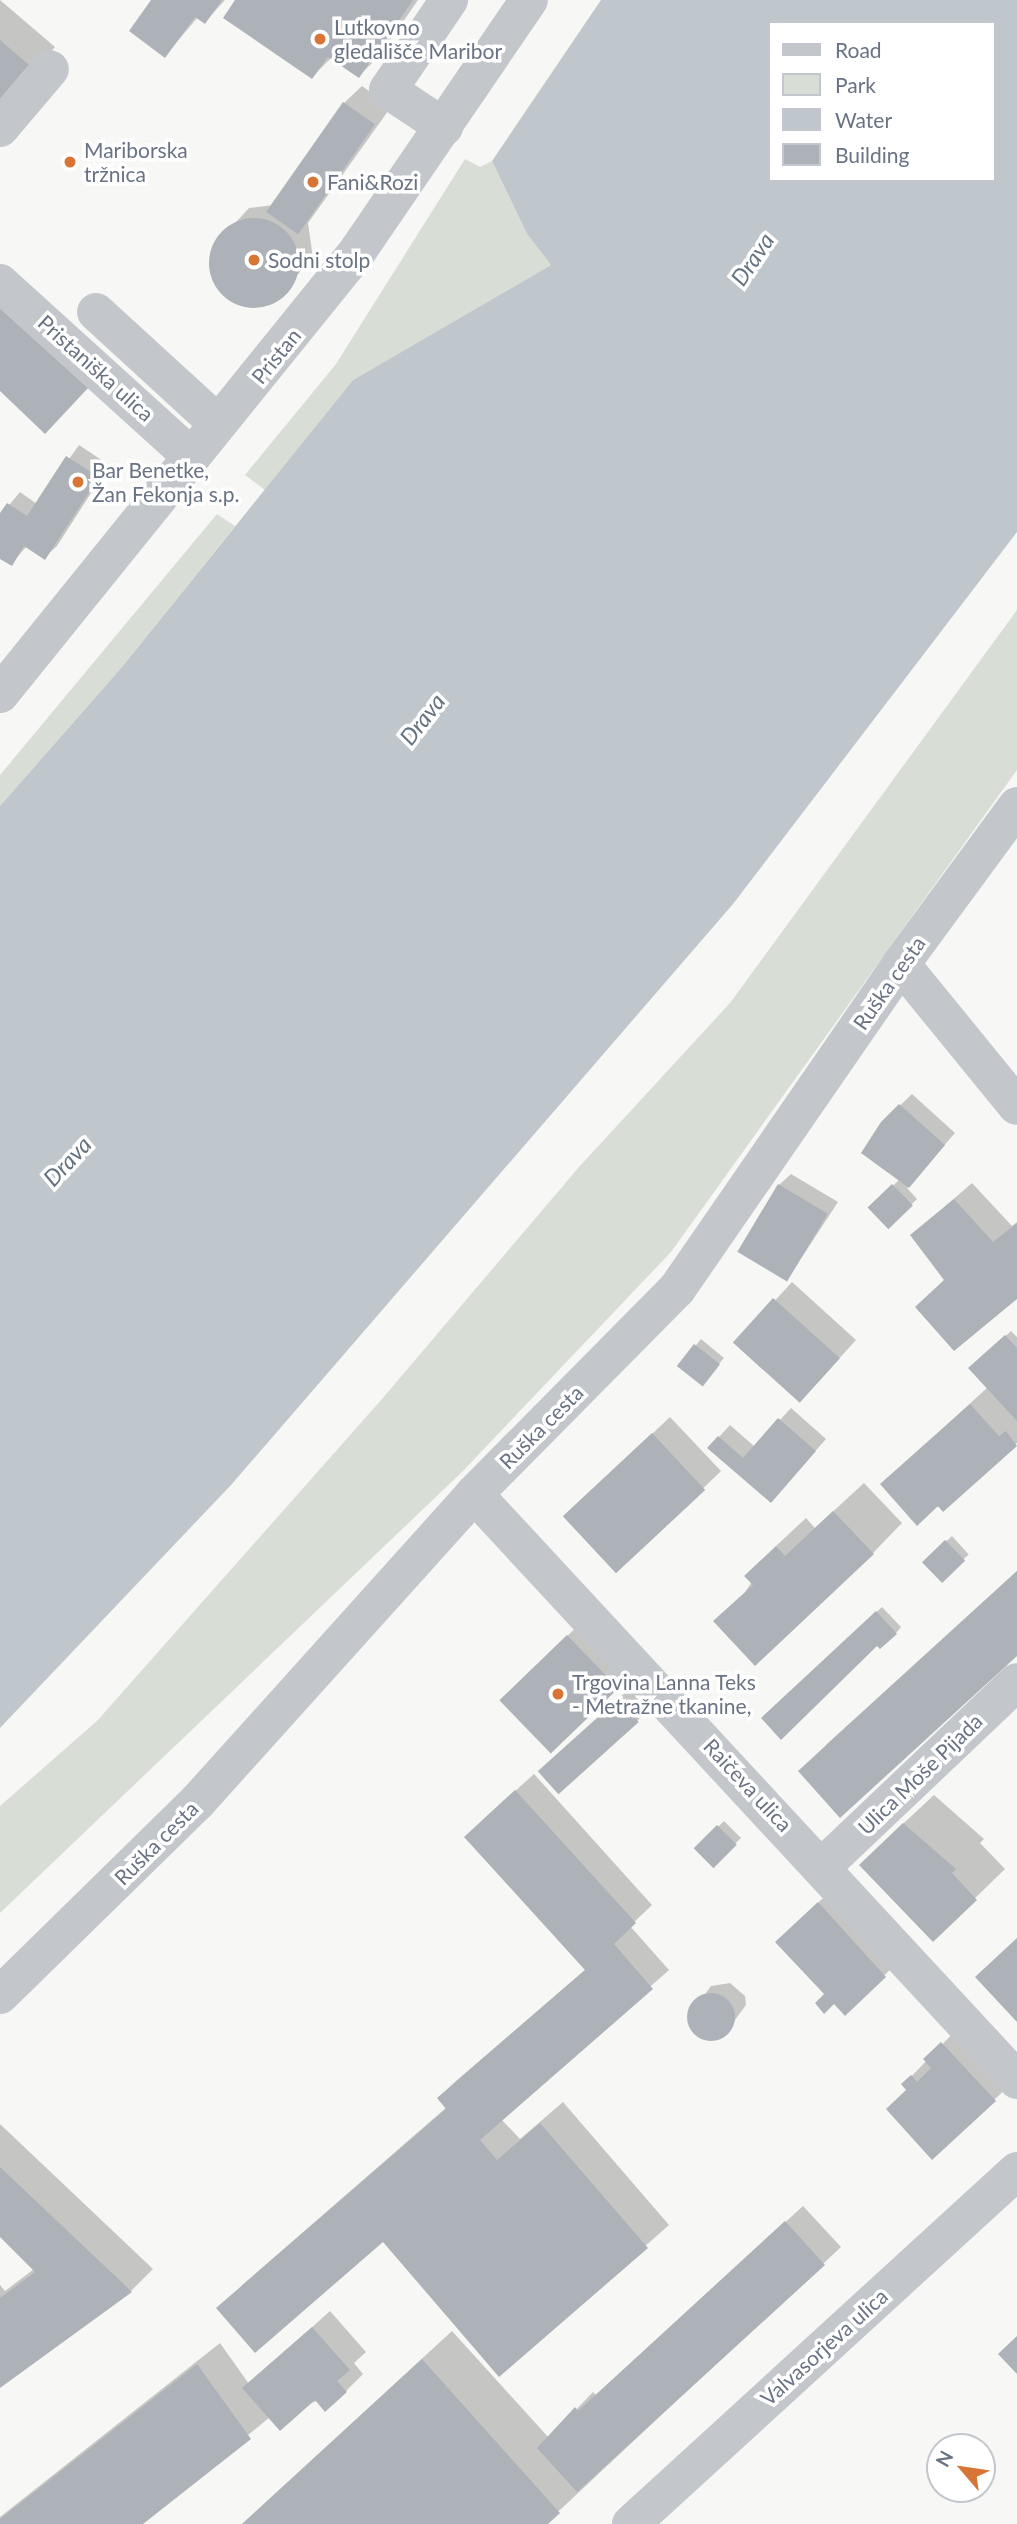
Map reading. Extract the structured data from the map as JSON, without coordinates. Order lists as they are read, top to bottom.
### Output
{
  "streets": {
    "street": [
      "Pristan",
      "Pristaniška ulica",
      "Ruška cesta",
      "Ulica Moše Pijada",
      "Raičeva ulica",
      "Valvasorjeva ulica"
    ]
  },
  "crossings": [
    ["Pristan", "Pristaniška ulica"],
    ["Ruška cesta", "Raičeva ulica"],
    ["Ulica Moše Pijada", "Raičeva ulica"]
  ],
  "water": ["Drava"],
  "places": [
    "Lutkovno gledališče Maribor",
    "Mariborska tržnica",
    "Fani&Rozi",
    "Sodni stolp",
    "Bar Benetke, Žan Fekonja s.p.",
    "Trgovina Lanna Teks - Metražne tkanine,"
  ],
  "legend": [
    "Road",
    "Park",
    "Water",
    "Building"
  ],
  "north": "top left"
}
